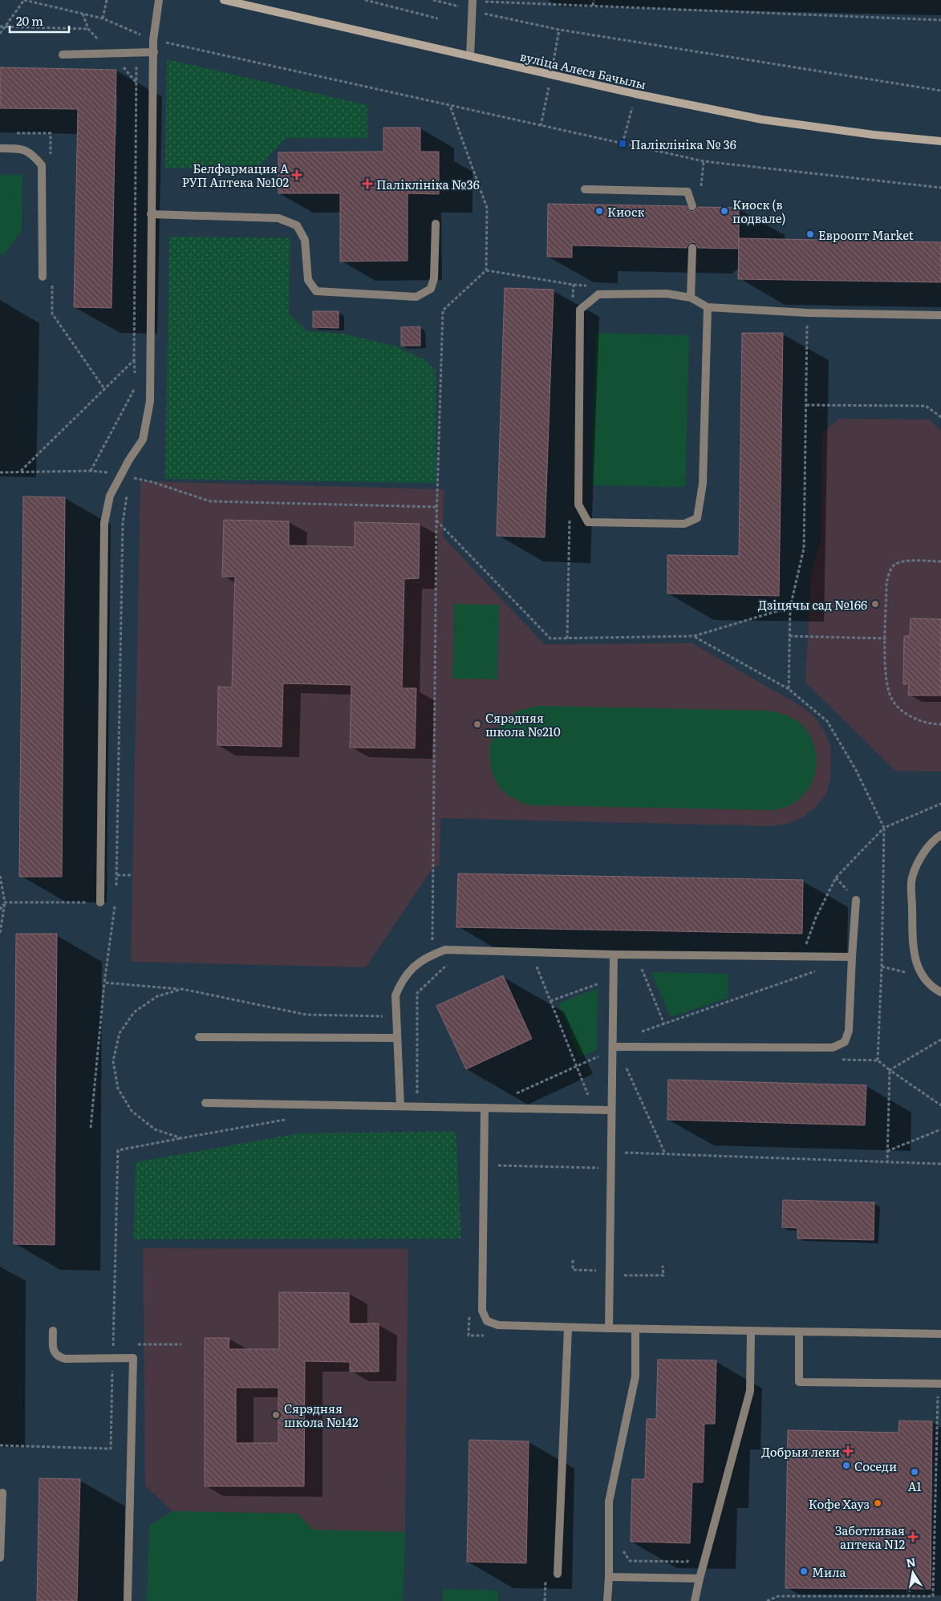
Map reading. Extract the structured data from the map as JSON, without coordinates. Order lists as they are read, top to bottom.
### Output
{
  "streets": {
    "street": ["вуліца Алеся Бачылы"]
  },
  "places": {
    "transit": ["Паліклініка № 36"],
    "health": [
      "Белфармация А РУП Аптека №102",
      "Паліклініка №36",
      "Добрыя леки",
      "Заботливая аптека N12"
    ],
    "other": [
      "Киоск",
      "Киоск (в подвале)",
      "Евроопт Market",
      "Дзіцячы сад №166",
      "Сярэдняя школа №210",
      "Сярэдняя школа №142",
      "Соседи",
      "A1",
      "Кофе Хауз",
      "Мила"
    ]
  },
  "scale_bar": "20 m",
  "north": "top"
}
